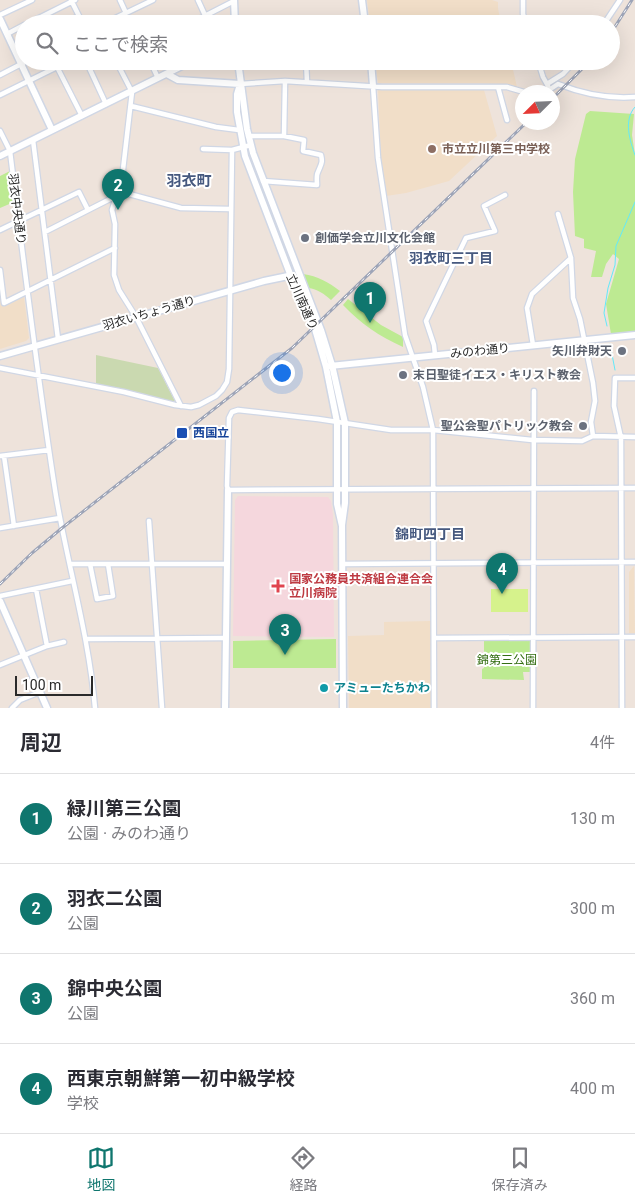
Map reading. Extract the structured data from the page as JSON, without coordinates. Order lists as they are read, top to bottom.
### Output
{
  "streets": {
    "street": [
      "羽衣中央通り",
      "立川南通り",
      "羽衣いちょう通り",
      "みのわ通り"
    ]
  },
  "crossings": [
    ["羽衣中央通り", "羽衣いちょう通り"],
    ["立川南通り", "羽衣いちょう通り"],
    ["立川南通り", "みのわ通り"]
  ],
  "districts": ["羽衣町", "羽衣町三丁目", "錦町四丁目"],
  "parks": ["錦第三公園"],
  "places": {
    "other": [
      "市立立川第三中学校",
      "創価学会立川文化会館",
      "矢川弁財天",
      "末日聖徒イエス・キリスト教会",
      "聖公会聖パトリック教会",
      "アミューたちかわ"
    ],
    "transit": ["西国立"],
    "health": ["国家公務員共済組合連合会 立川病院"]
  },
  "scale_bar": "100 m",
  "north": "bottom left",
  "page": {
    "search": "ここで検索",
    "pins": [
      "2",
      "1",
      "4",
      "3"
    ],
    "scale": "100 m",
    "heading": ["周辺", "4件"],
    "list": [
      {
        "mark": "1",
        "name": "緑川第三公園",
        "note": "公園 · みのわ通り",
        "value": "130 m"
      },
      {
        "mark": "2",
        "name": "羽衣二公園",
        "note": "公園",
        "value": "300 m"
      },
      {
        "mark": "3",
        "name": "錦中央公園",
        "note": "公園",
        "value": "360 m"
      },
      {
        "mark": "4",
        "name": "西東京朝鮮第一初中級学校",
        "note": "学校",
        "value": "400 m"
      }
    ],
    "nav": ["地図", "経路", "保存済み"]
  }
}
